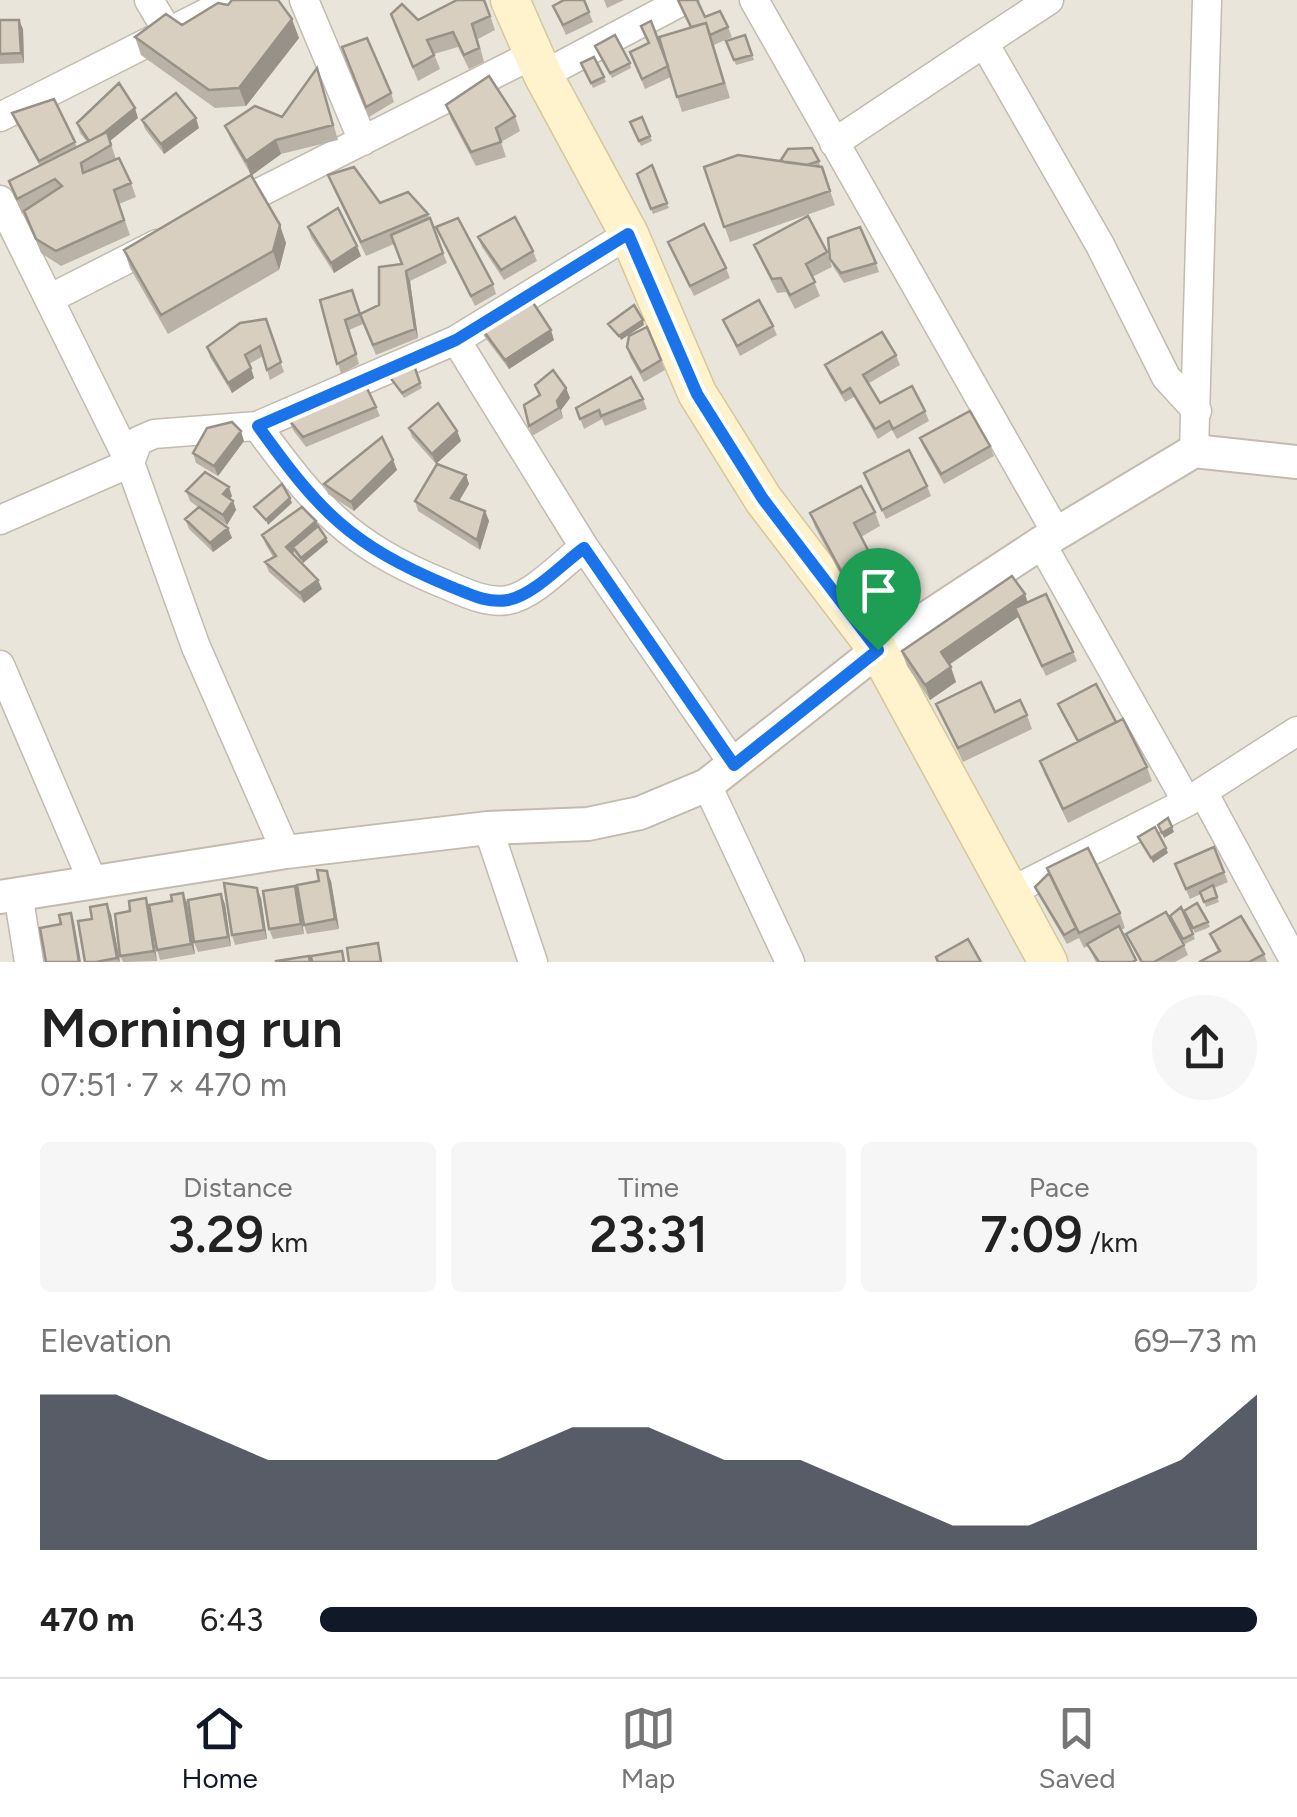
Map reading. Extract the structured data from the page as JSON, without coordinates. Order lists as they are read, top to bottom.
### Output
{
  "page": {
    "heading": ["Morning run", "07:51 · 7 × 470 m"],
    "stats": [
      ["Distance", "3.29 km"],
      ["Time", "23:31"],
      ["Pace", "7:09 /km"]
    ],
    "chart": ["Elevation", "69–73 m"],
    "list": [
      {
        "name": "470 m",
        "note": "6:43"
      }
    ],
    "tabs": ["Home", "Map", "Saved"]
  }
}
